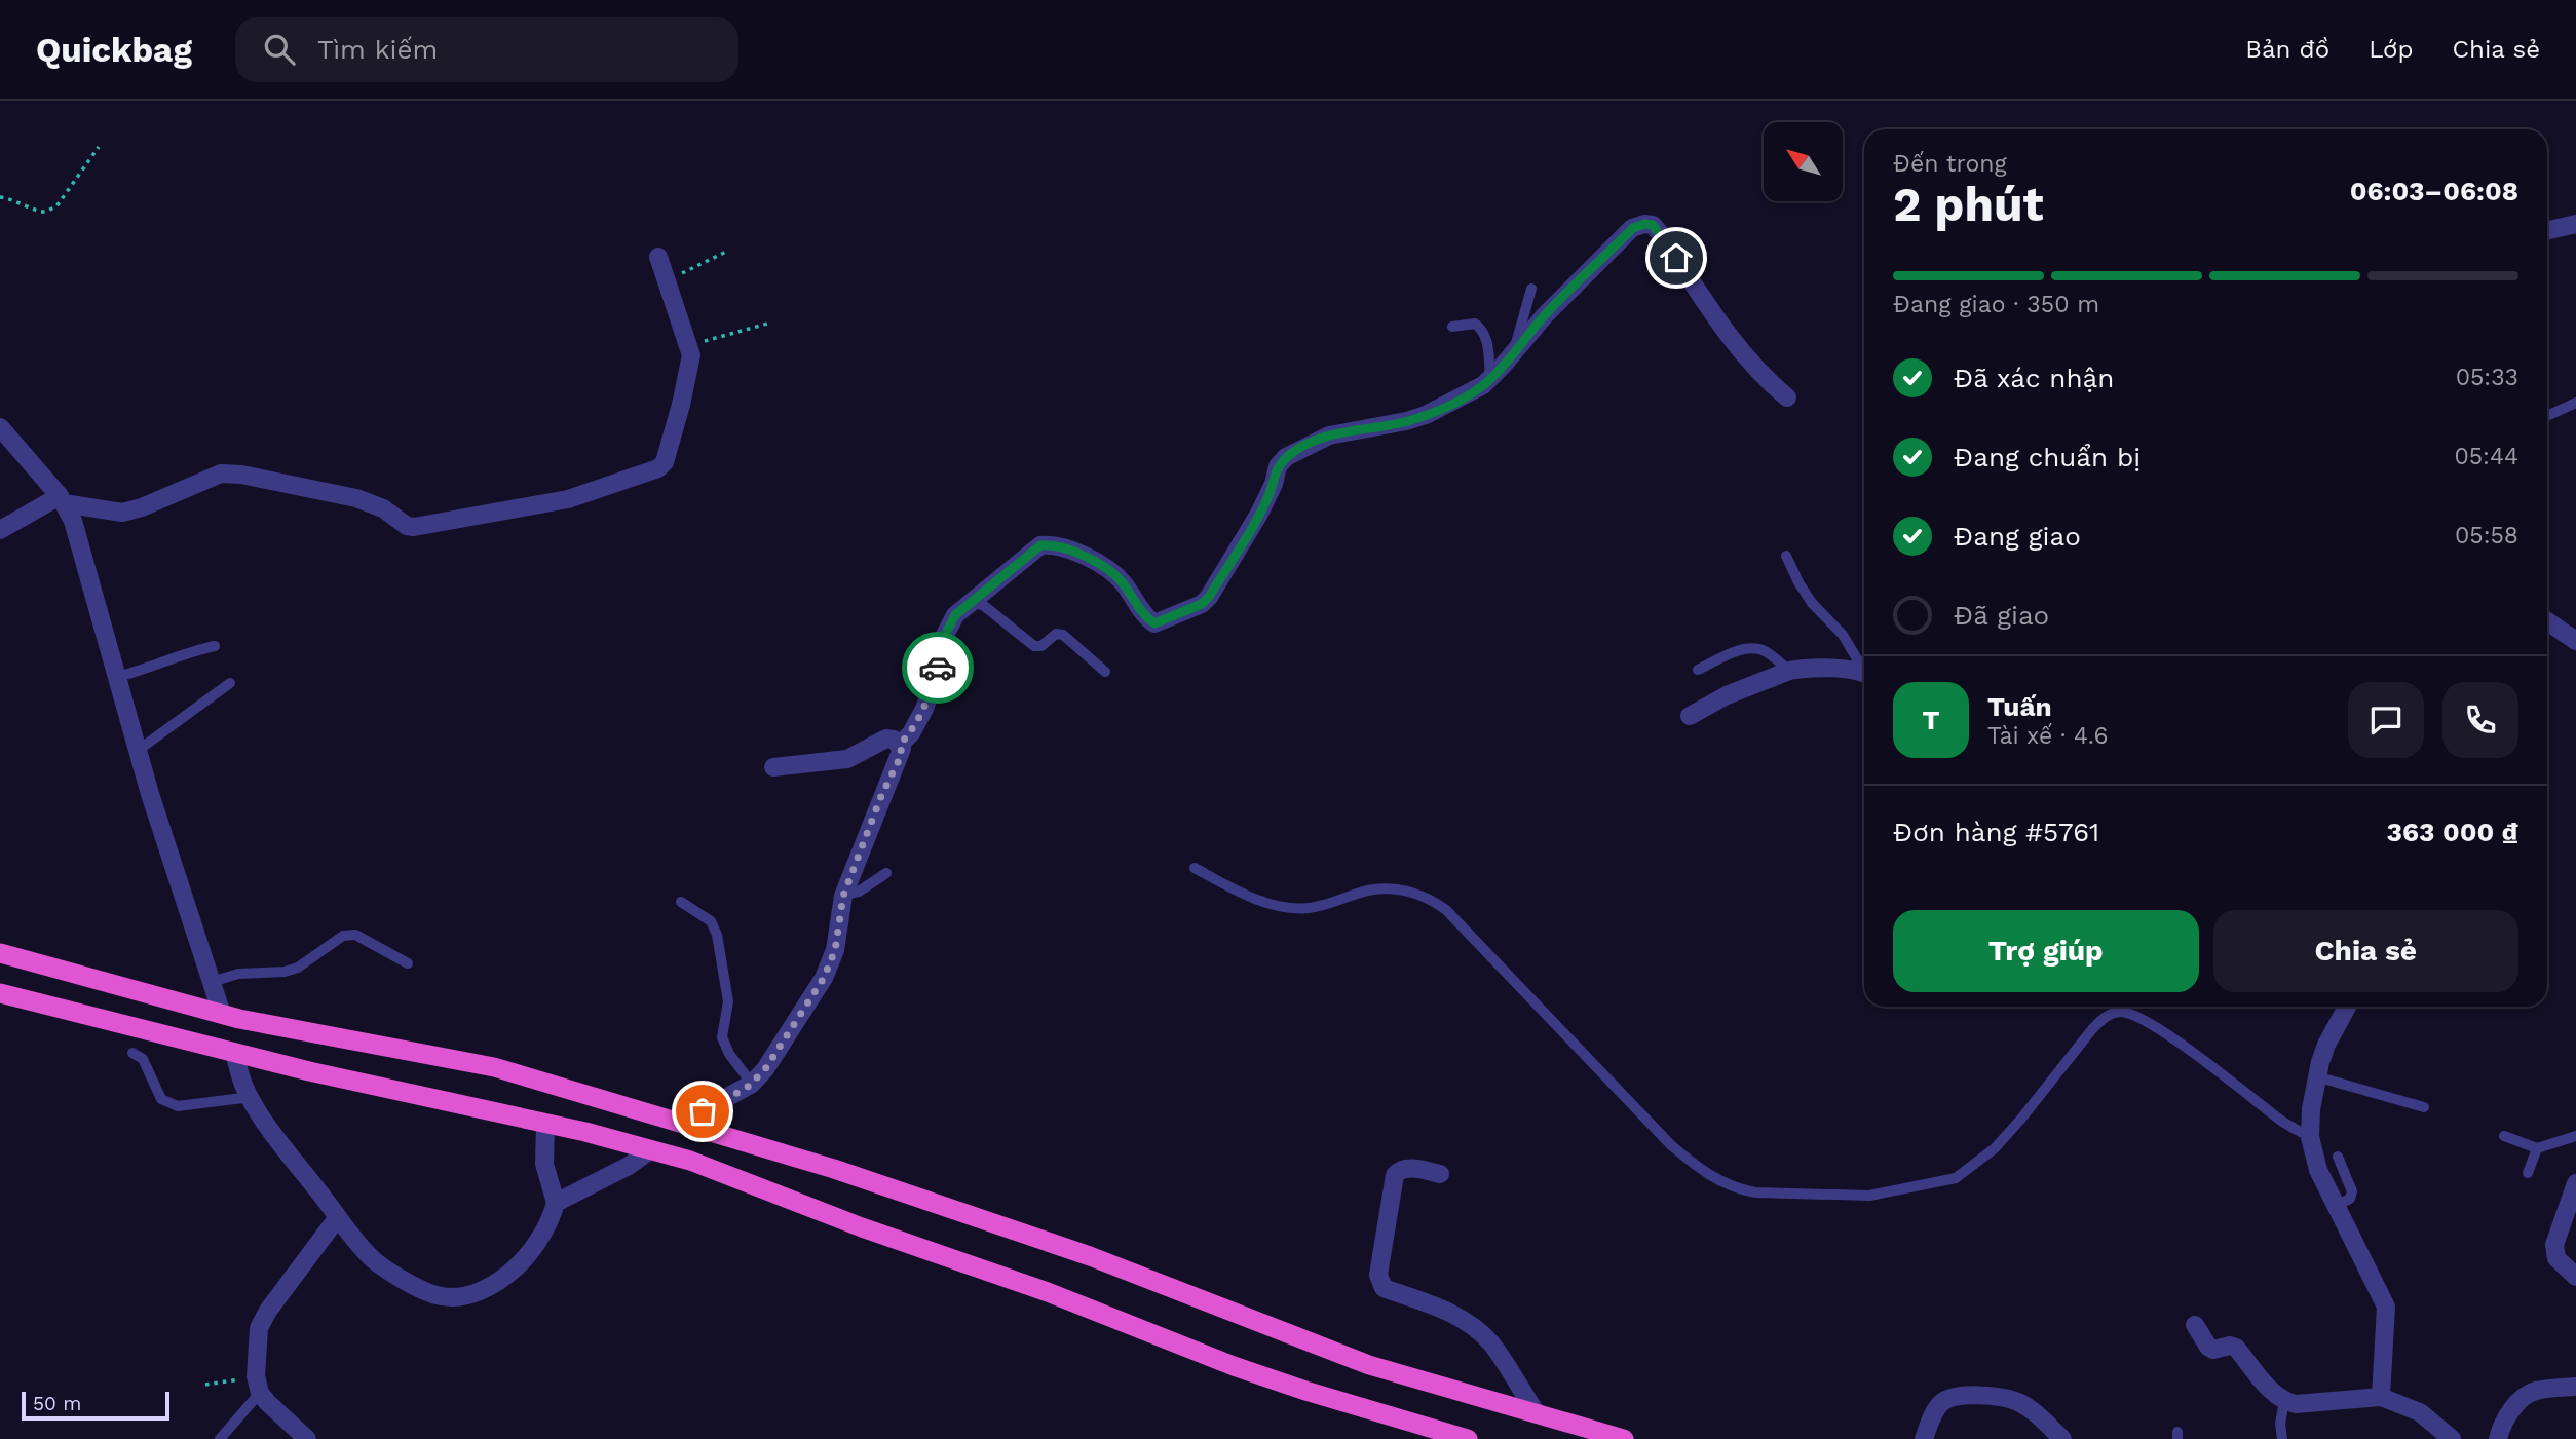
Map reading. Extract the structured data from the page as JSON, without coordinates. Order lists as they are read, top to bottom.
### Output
{
  "scale_bar": "50 m",
  "north": "top left",
  "page": {
    "header": "Quickbag",
    "search": "Tìm kiếm",
    "nav": ["Bản đồ", "Lớp", "Chia sẻ"],
    "heading": ["2 phút", "Đến trong", "06:03–06:08"],
    "panel": [
      "Tuấn",
      "Tài xế · 4.6",
      "Đơn hàng #5761",
      "363 000 ₫"
    ],
    "bar": "Đang giao · 350 m",
    "list": [
      ["Đã xác nhận", "05:33"],
      ["Đang chuẩn bị", "05:44"],
      ["Đang giao", "05:58"],
      "Đã giao"
    ],
    "round": "T",
    "buttons": ["Trợ giúp", "Chia sẻ"],
    "scale": "50 m"
  }
}
